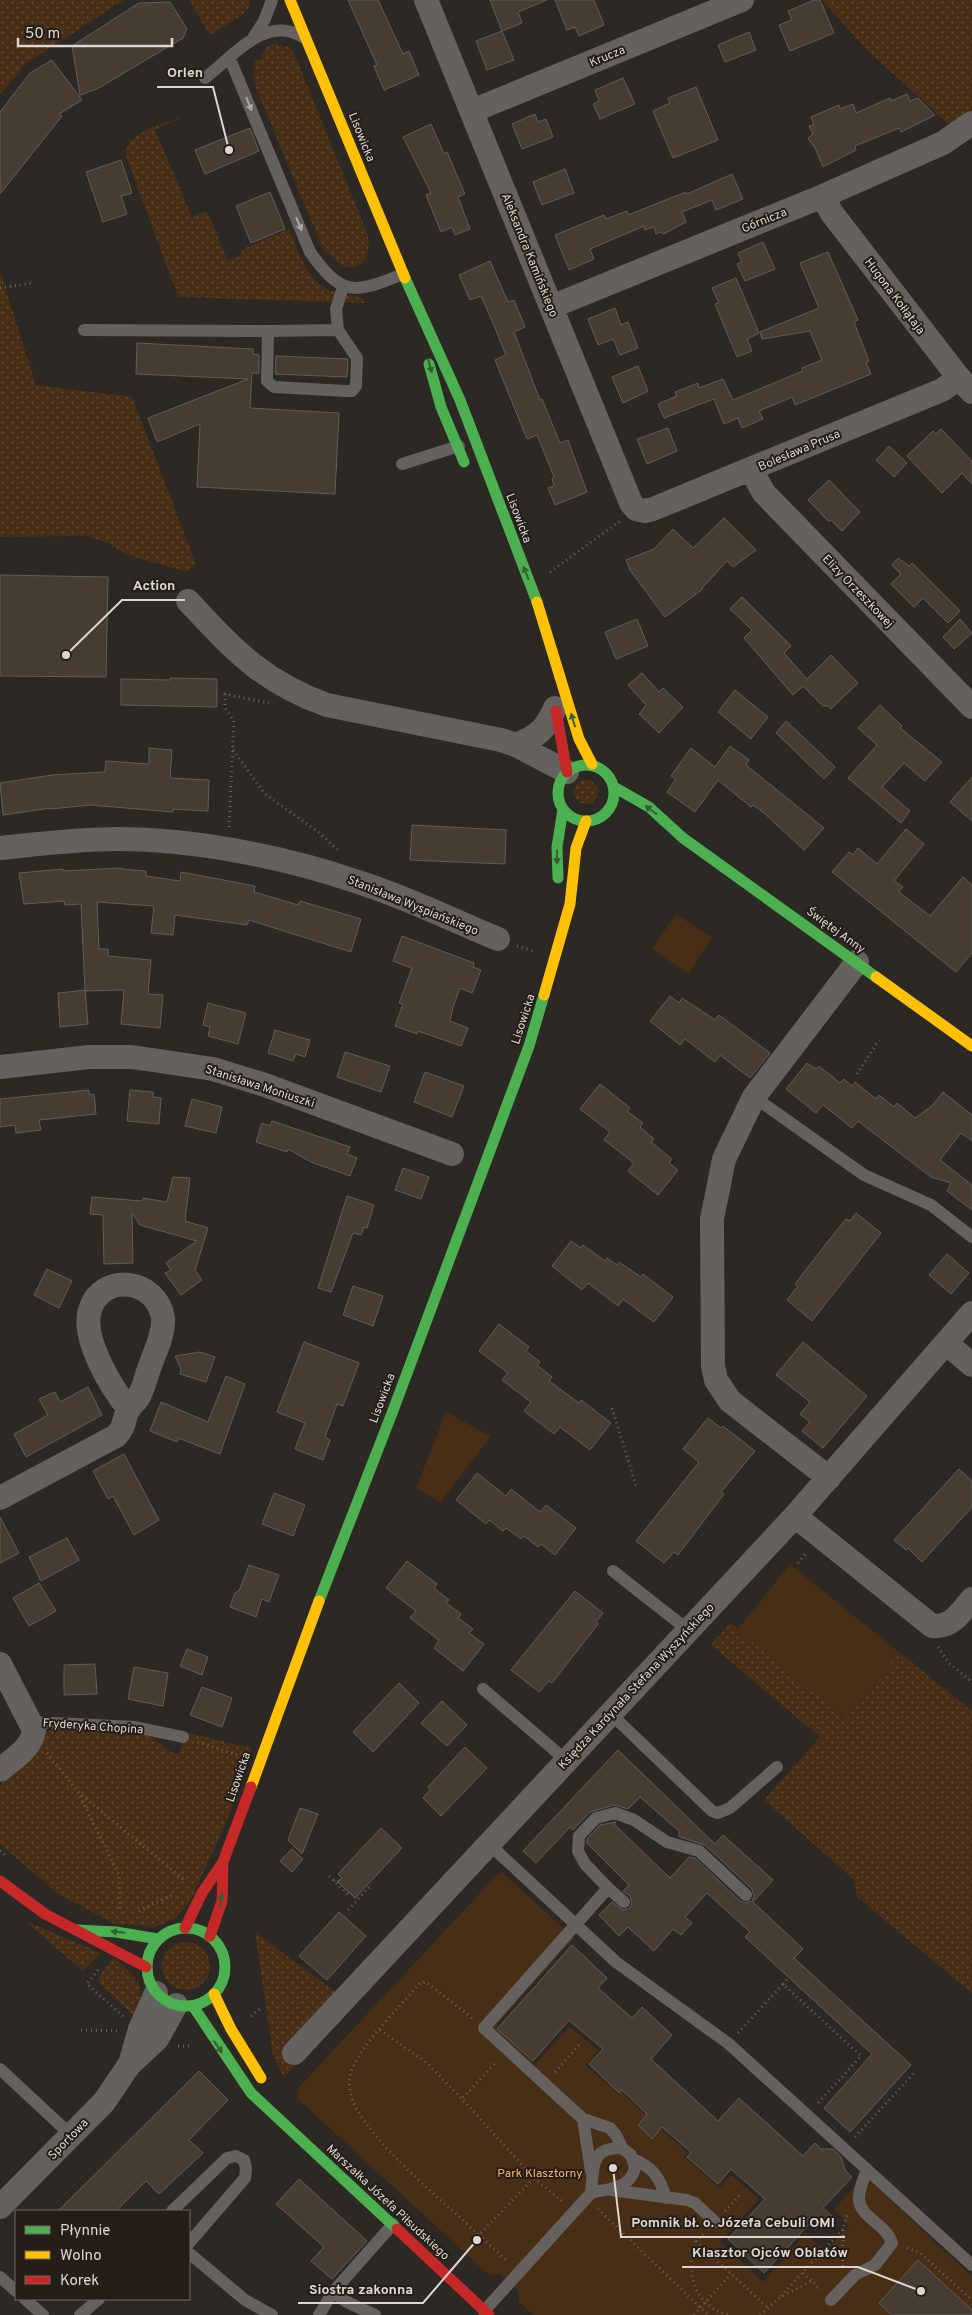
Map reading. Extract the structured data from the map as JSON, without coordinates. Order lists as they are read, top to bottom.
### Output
{
  "streets": {
    "main road": ["Lisowicka", "Świętej Anny", "Marszałka Józefa Piłsudskiego"],
    "street": [
      "Krucza",
      "Górnicza",
      "Aleksandra Kamińskiego",
      "Hugona Kołłątaja",
      "Bolesława Prusa",
      "Elizy Orzeszkowej",
      "Stanisława Wyspiańskiego",
      "Stanisława Moniuszki",
      "Księdza Kardynała Stefana Wyszyńskiego",
      "Fryderyka Chopina",
      "Sportowa"
    ]
  },
  "crossings": [
    ["Krucza", "Aleksandra Kamińskiego"],
    ["Lisowicka", "Świętej Anny"],
    ["Lisowicka", "Sportowa"],
    ["Lisowicka", "Marszałka Józefa Piłsudskiego"],
    ["Górnicza", "Aleksandra Kamińskiego"],
    ["Górnicza", "Hugona Kołłątaja"],
    ["Aleksandra Kamińskiego", "Bolesława Prusa"],
    ["Hugona Kołłątaja", "Bolesława Prusa"],
    ["Bolesława Prusa", "Elizy Orzeszkowej"],
    ["Sportowa", "Marszałka Józefa Piłsudskiego"]
  ],
  "parks": ["Park Klasztorny"],
  "places": [
    "Orlen",
    "Action",
    "Pomnik bł. o. Józefa Cebuli OMI",
    "Siostra zakonna",
    "Klasztor Ojców Oblatów"
  ],
  "legend": ["Płynnie", "Wolno", "Korek"],
  "scale_bar": "50 m"
}
